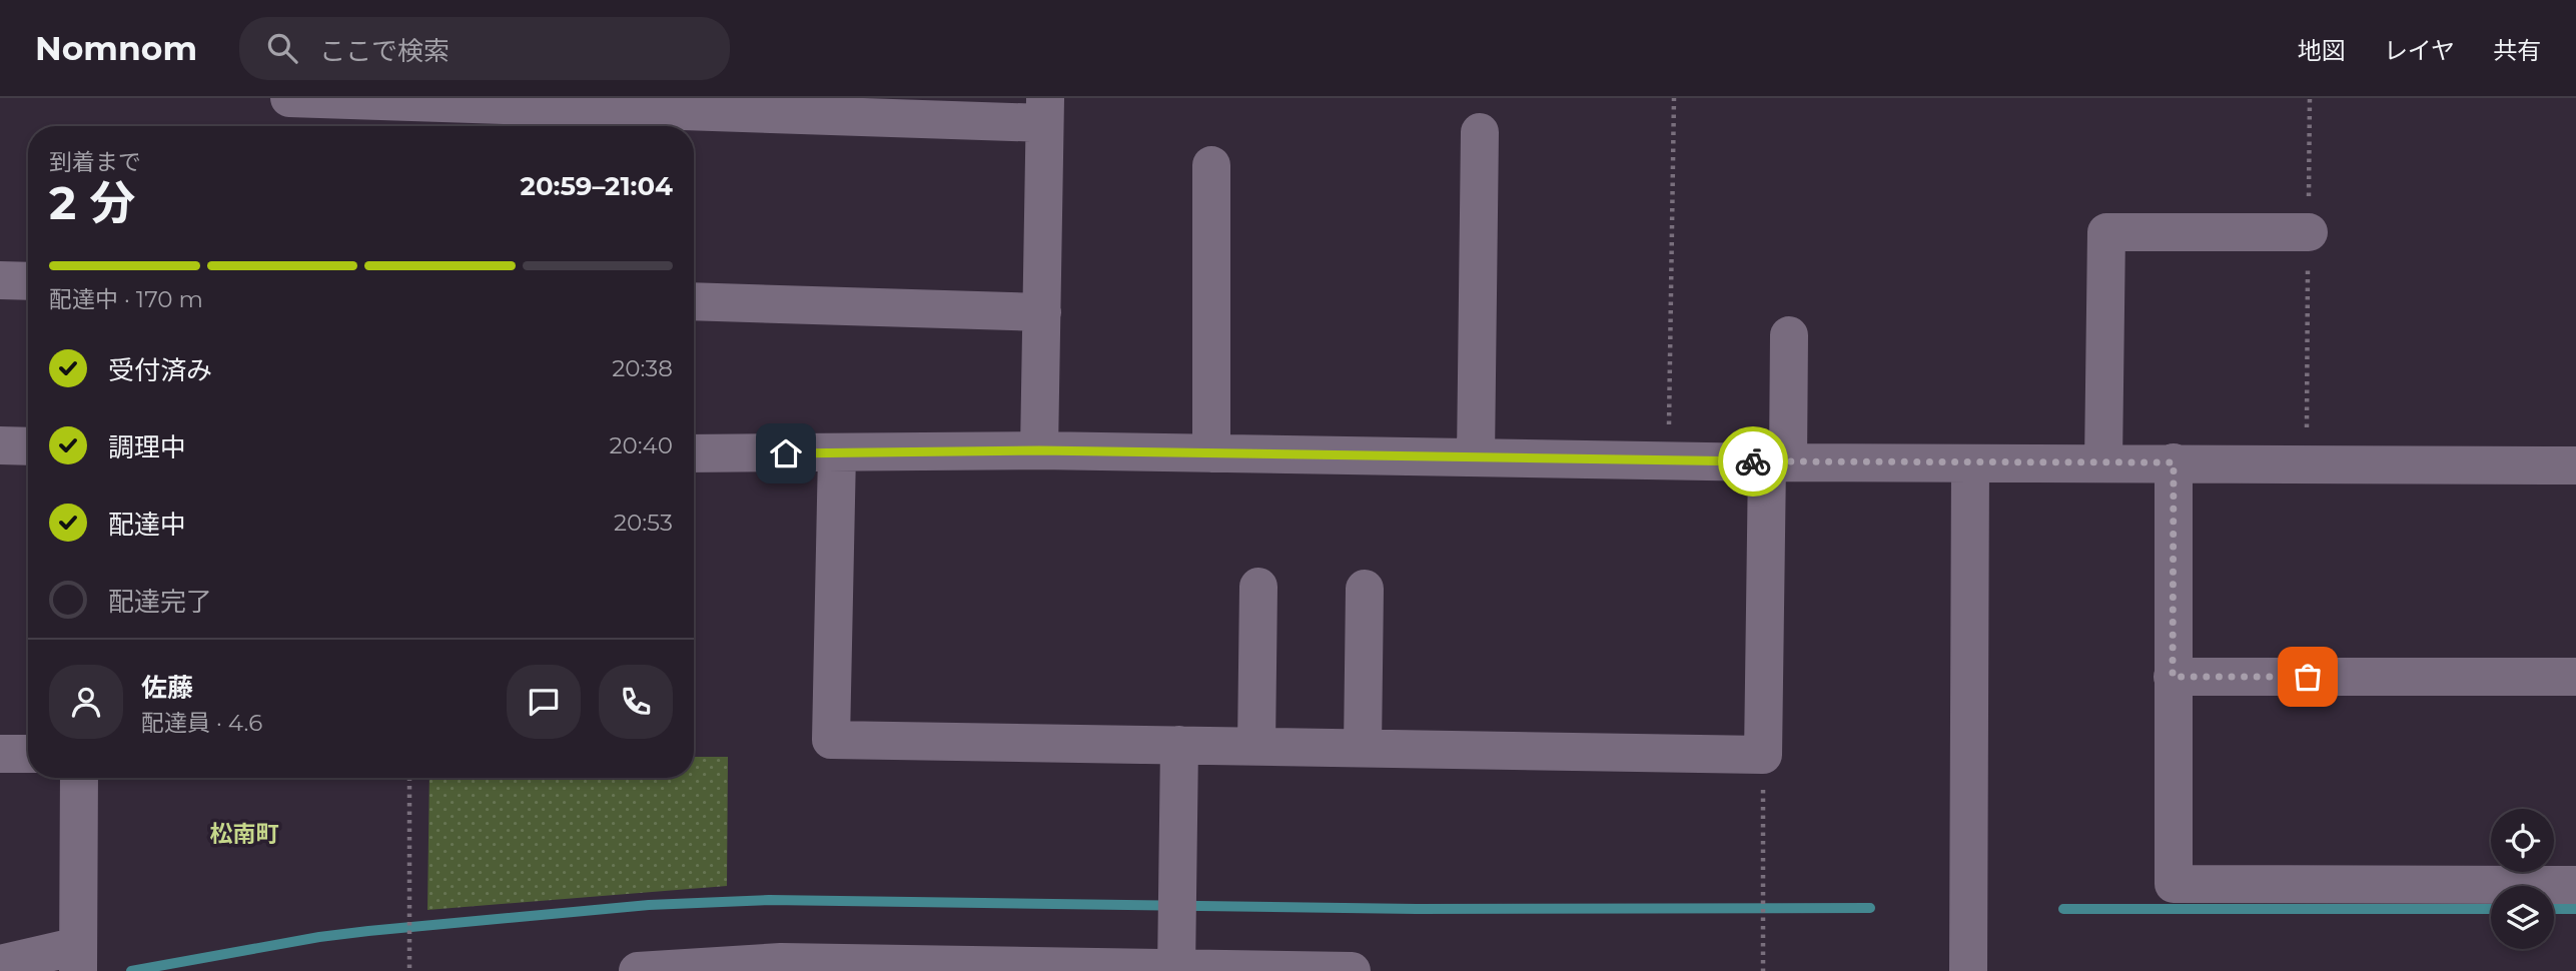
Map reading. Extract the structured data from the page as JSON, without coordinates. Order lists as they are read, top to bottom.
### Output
{
  "districts": ["松南町"],
  "page": {
    "header": "Nomnom",
    "search": "ここで検索",
    "nav": ["地図", "レイヤ", "共有"],
    "heading": ["2 分", "到着まで", "20:59–21:04"],
    "panel": ["佐藤", "配達員 · 4.6"],
    "bar": "配達中 · 170 m",
    "list": [
      ["受付済み", "20:38"],
      ["調理中", "20:40"],
      ["配達中", "20:53"],
      "配達完了"
    ]
  }
}
